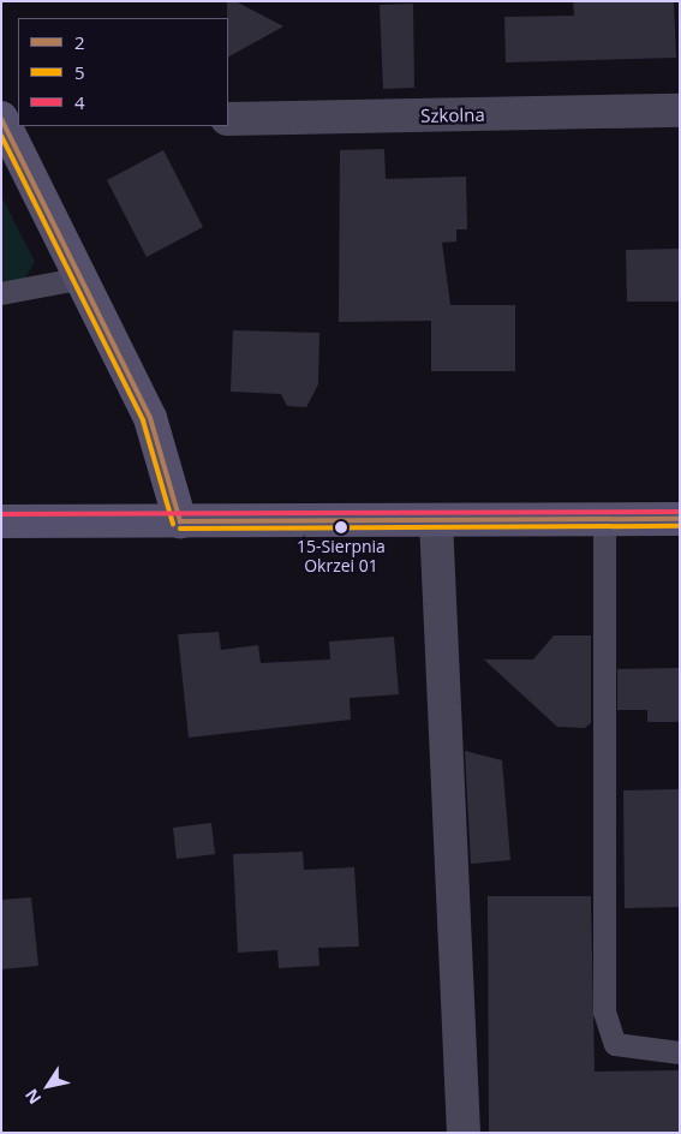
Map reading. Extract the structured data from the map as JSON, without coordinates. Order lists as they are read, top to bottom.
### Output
{
  "streets": {
    "street": ["Szkolna"]
  },
  "places": ["15-Sierpnia Okrzei 01"],
  "lines": ["transit line 2", "transit line 5", "transit line 4"],
  "legend": ["2", "5", "4"],
  "north": "bottom left"
}
